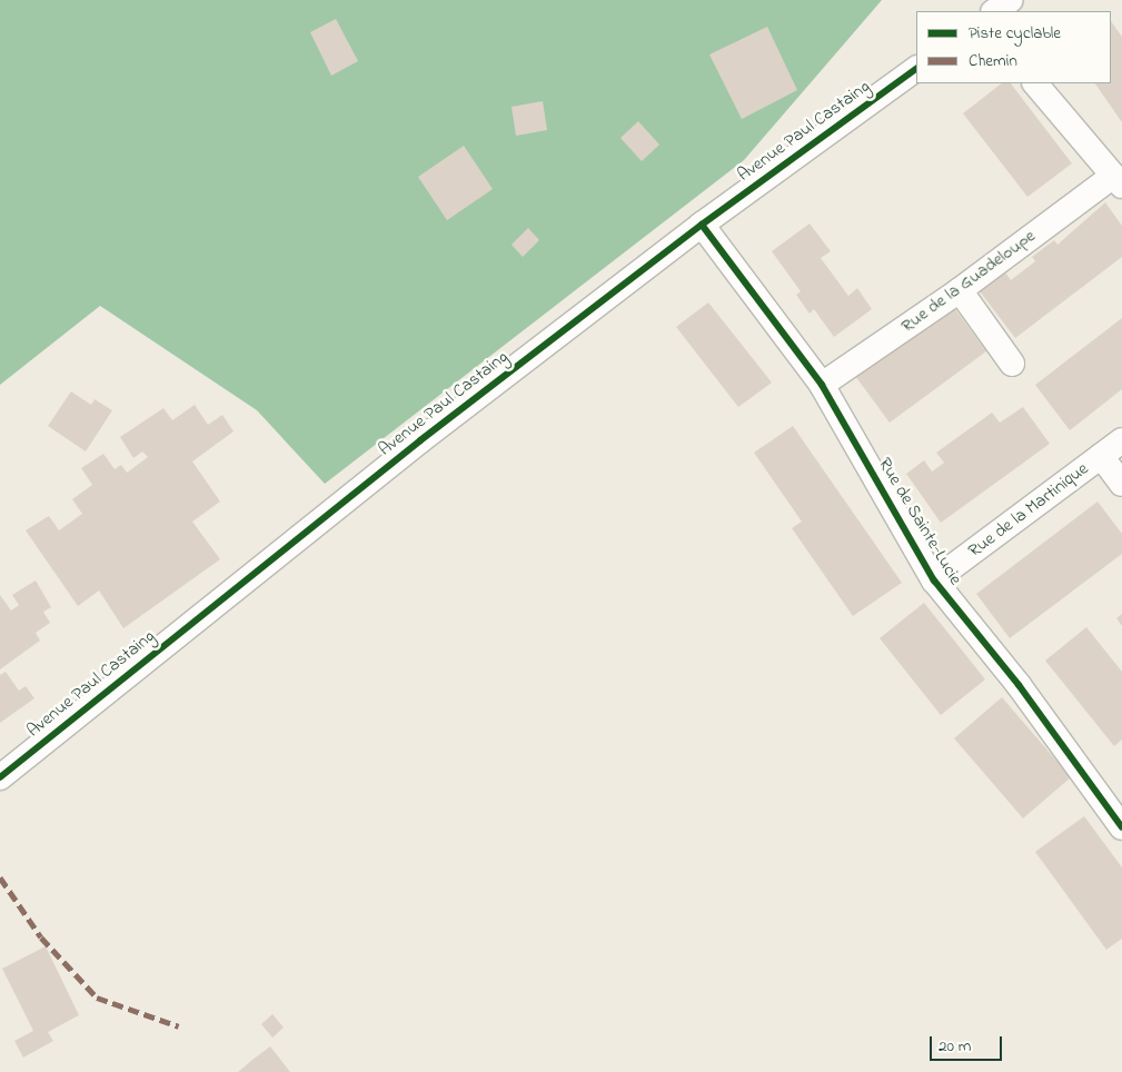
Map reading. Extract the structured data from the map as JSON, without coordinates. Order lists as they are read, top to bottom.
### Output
{
  "streets": {
    "street": [
      "Avenue Paul Castaing",
      "Rue de la Guadeloupe",
      "Rue de la Martinique",
      "Rue de Sainte-Lucie"
    ]
  },
  "crossings": [
    ["Avenue Paul Castaing", "Rue de Sainte-Lucie"],
    ["Rue de la Guadeloupe", "Rue de Sainte-Lucie"],
    ["Rue de la Martinique", "Rue de Sainte-Lucie"]
  ],
  "legend": ["Piste cyclable", "Chemin"],
  "scale_bar": "20 m"
}
